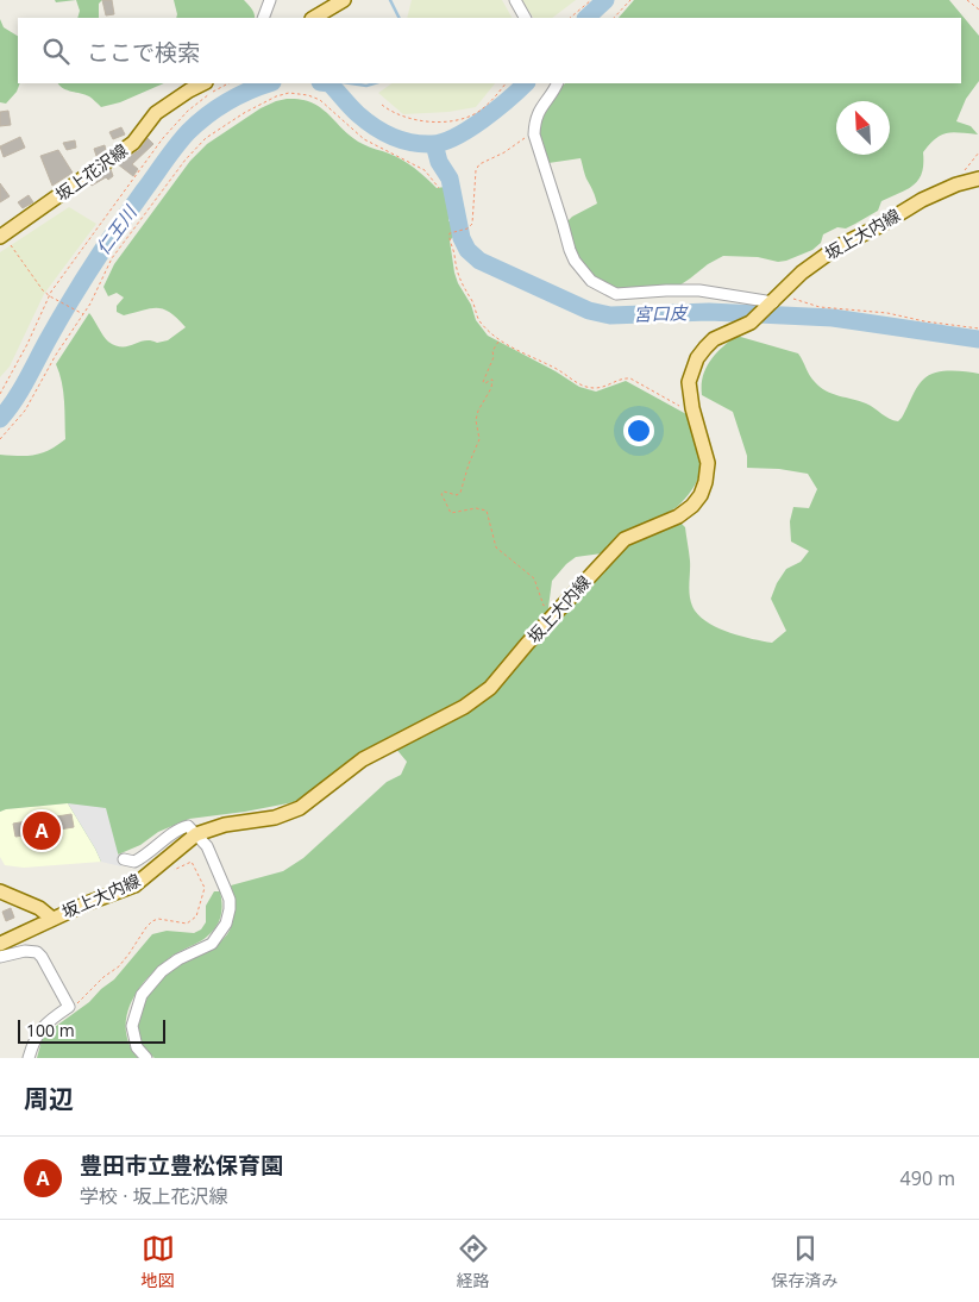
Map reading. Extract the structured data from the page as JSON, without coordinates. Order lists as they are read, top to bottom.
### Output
{
  "streets": {
    "main road": ["坂上花沢線", "坂上大内線"]
  },
  "water": ["仁王川", "宮口皮"],
  "scale_bar": "100 m",
  "north": "top left",
  "page": {
    "search": "ここで検索",
    "pins": "A",
    "scale": "100 m",
    "heading": "周辺",
    "list": [
      {
        "mark": "A",
        "name": "豊田市立豊松保育園",
        "note": "学校 · 坂上花沢線",
        "value": "490 m"
      }
    ],
    "nav": ["地図", "経路", "保存済み"]
  }
}
